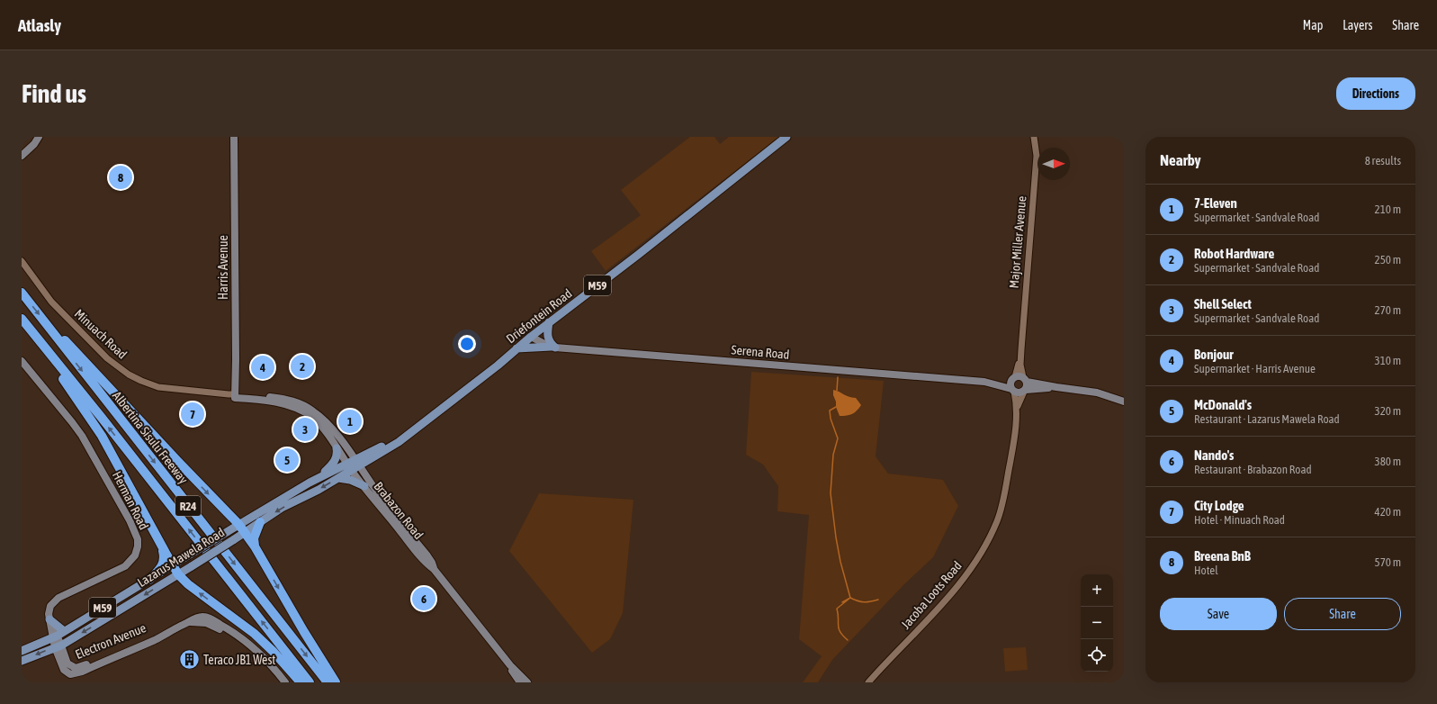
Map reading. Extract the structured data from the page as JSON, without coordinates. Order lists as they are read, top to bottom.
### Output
{
  "streets": {
    "highway": ["Albertina Sisulu Freeway", "R24"],
    "main road": [
      "Harris Avenue",
      "M59",
      "Driefontein Road",
      "Serena Road",
      "Herman Road",
      "Brabazon Road",
      "Lazarus Mawela Road",
      "Electron Avenue"
    ],
    "street": ["Major Miller Avenue", "Minuach Road", "Jacoba Loots Road"]
  },
  "crossings": [
    ["Major Miller Avenue", "Serena Road"],
    ["Major Miller Avenue", "Jacoba Loots Road"],
    ["Harris Avenue", "Minuach Road"],
    ["Driefontein Road", "Serena Road"],
    ["Driefontein Road", "Brabazon Road"],
    ["Driefontein Road", "Lazarus Mawela Road"],
    ["Serena Road", "Jacoba Loots Road"],
    ["Herman Road", "Lazarus Mawela Road"],
    ["Herman Road", "Electron Avenue"],
    ["Brabazon Road", "Lazarus Mawela Road"],
    ["Lazarus Mawela Road", "Electron Avenue"]
  ],
  "places": {
    "building": ["Teraco JB1 West"]
  },
  "north": "right",
  "page": {
    "header": "Atlasly",
    "nav": ["Map", "Layers", "Share"],
    "buttons": [
      "Directions",
      ["Save", "Share"]
    ],
    "title": "Find us",
    "heading": ["Nearby", "8 results"],
    "pins": [
      "8",
      "2",
      "4",
      "7",
      "1",
      "3",
      "5",
      "6"
    ],
    "list": [
      {
        "mark": "1",
        "name": "7-Eleven",
        "note": "Supermarket · Sandvale Road",
        "value": "210 m"
      },
      {
        "mark": "2",
        "name": "Robot Hardware",
        "note": "Supermarket · Sandvale Road",
        "value": "250 m"
      },
      {
        "mark": "3",
        "name": "Shell Select",
        "note": "Supermarket · Sandvale Road",
        "value": "270 m"
      },
      {
        "mark": "4",
        "name": "Bonjour",
        "note": "Supermarket · Harris Avenue",
        "value": "310 m"
      },
      {
        "mark": "5",
        "name": "McDonald's",
        "note": "Restaurant · Lazarus Mawela Road",
        "value": "320 m"
      },
      {
        "mark": "6",
        "name": "Nando's",
        "note": "Restaurant · Brabazon Road",
        "value": "380 m"
      },
      {
        "mark": "7",
        "name": "City Lodge",
        "note": "Hotel · Minuach Road",
        "value": "420 m"
      },
      {
        "mark": "8",
        "name": "Breena BnB",
        "note": "Hotel",
        "value": "570 m"
      }
    ],
    "map_buttons": ["+", "−"]
  }
}
